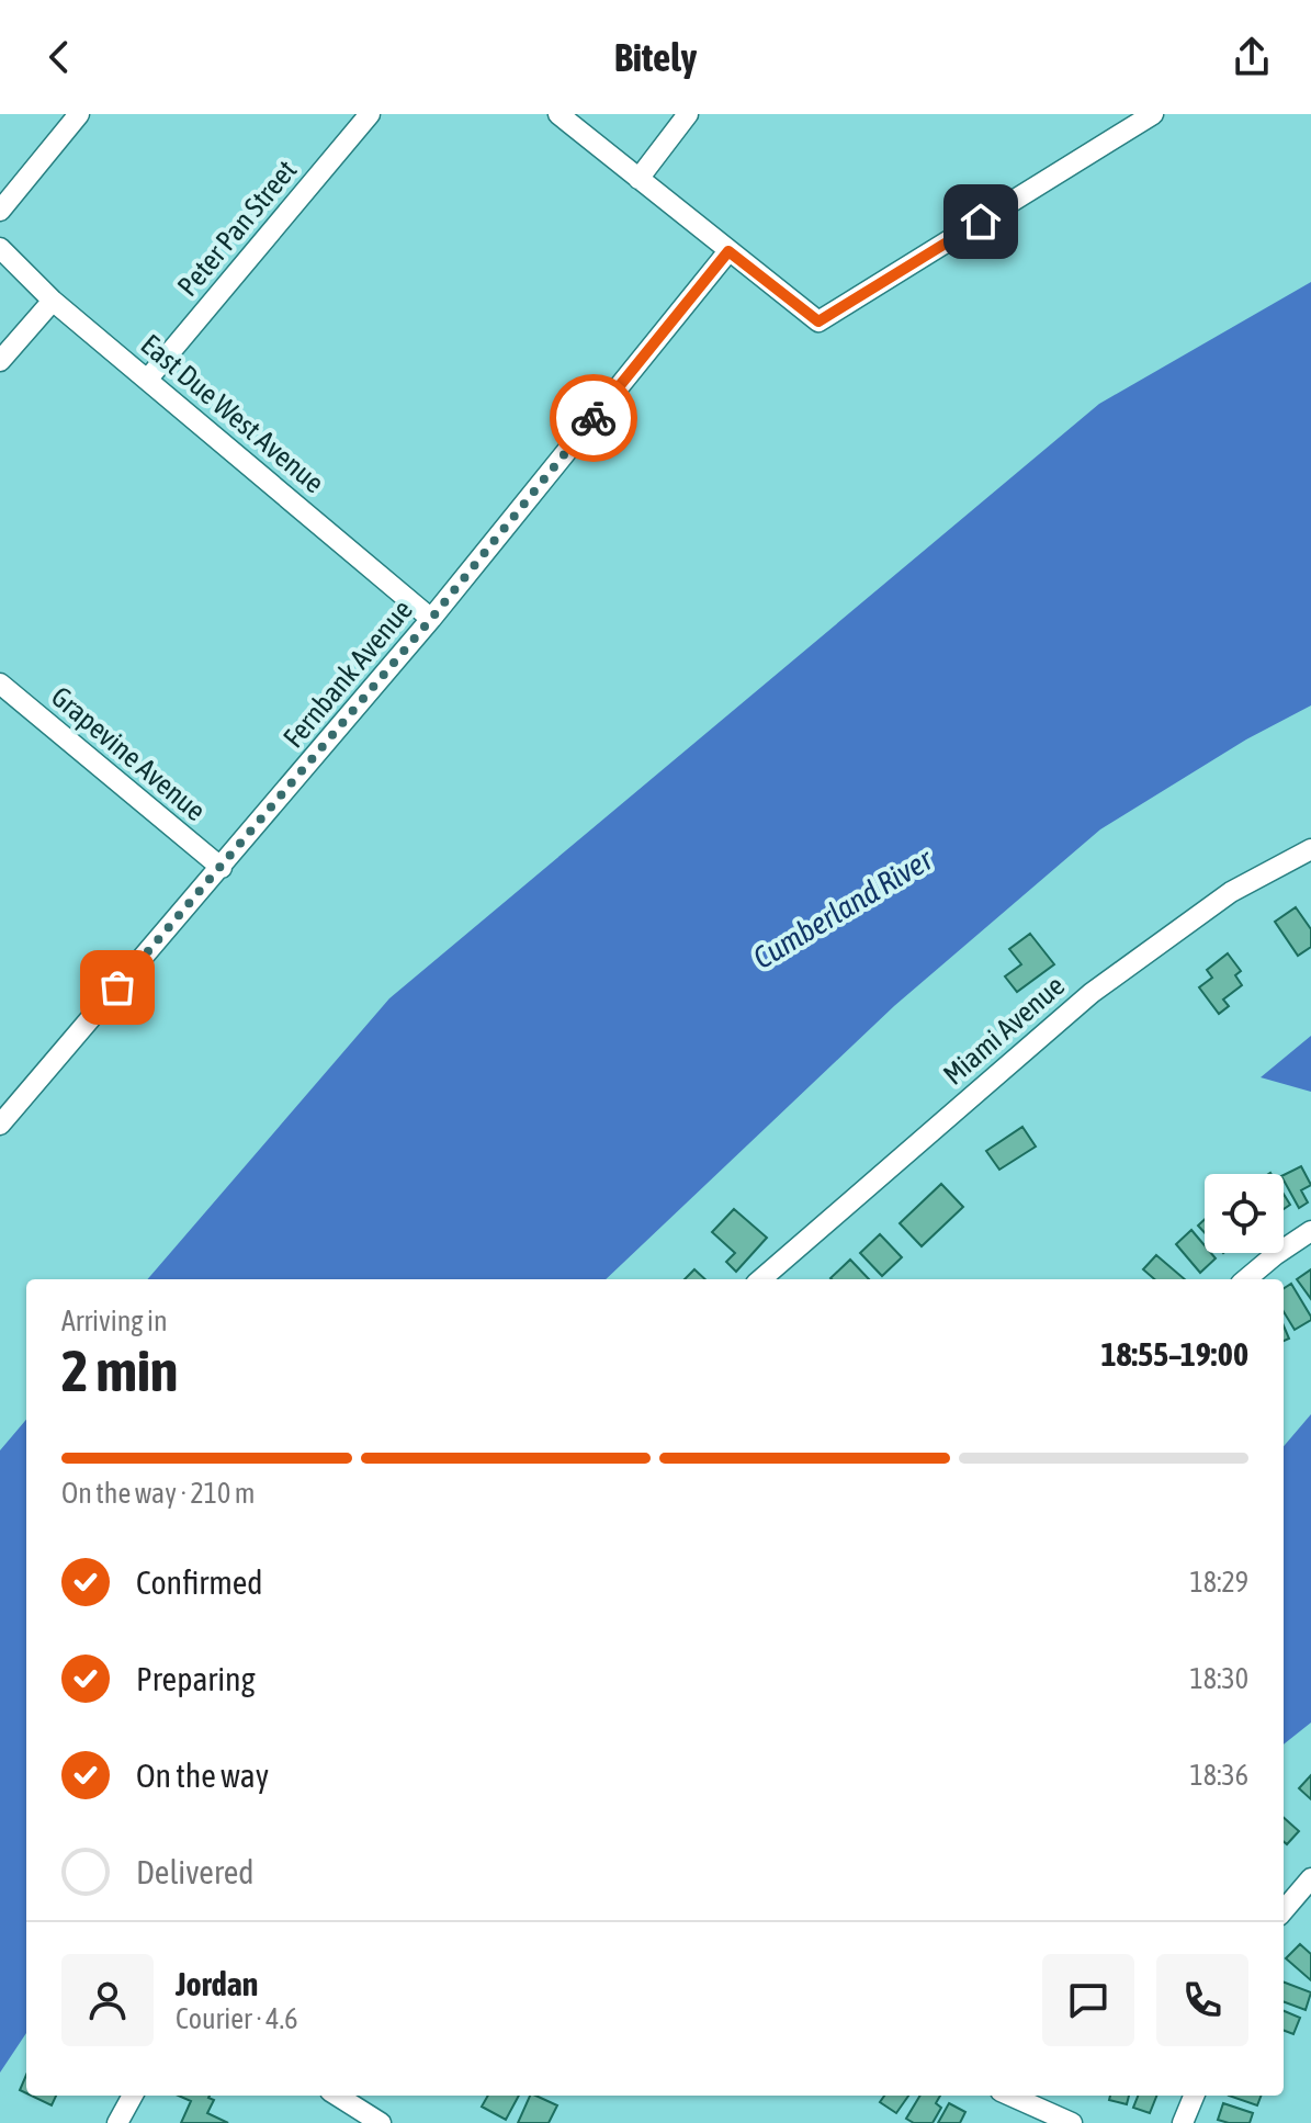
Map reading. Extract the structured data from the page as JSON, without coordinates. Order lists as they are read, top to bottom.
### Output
{
  "streets": {
    "street": [
      "Peter Pan Street",
      "East Due West Avenue",
      "Fernbank Avenue",
      "Grapevine Avenue",
      "Miami Avenue"
    ]
  },
  "crossings": [
    ["Peter Pan Street", "East Due West Avenue"],
    ["East Due West Avenue", "Fernbank Avenue"],
    ["Fernbank Avenue", "Grapevine Avenue"]
  ],
  "water": ["Cumberland River"],
  "page": {
    "header": "Bitely",
    "heading": ["2 min", "Arriving in", "18:55–19:00"],
    "panel": ["Jordan", "Courier · 4.6"],
    "bar": "On the way · 210 m",
    "list": [
      ["Confirmed", "18:29"],
      ["Preparing", "18:30"],
      ["On the way", "18:36"],
      "Delivered"
    ]
  }
}
